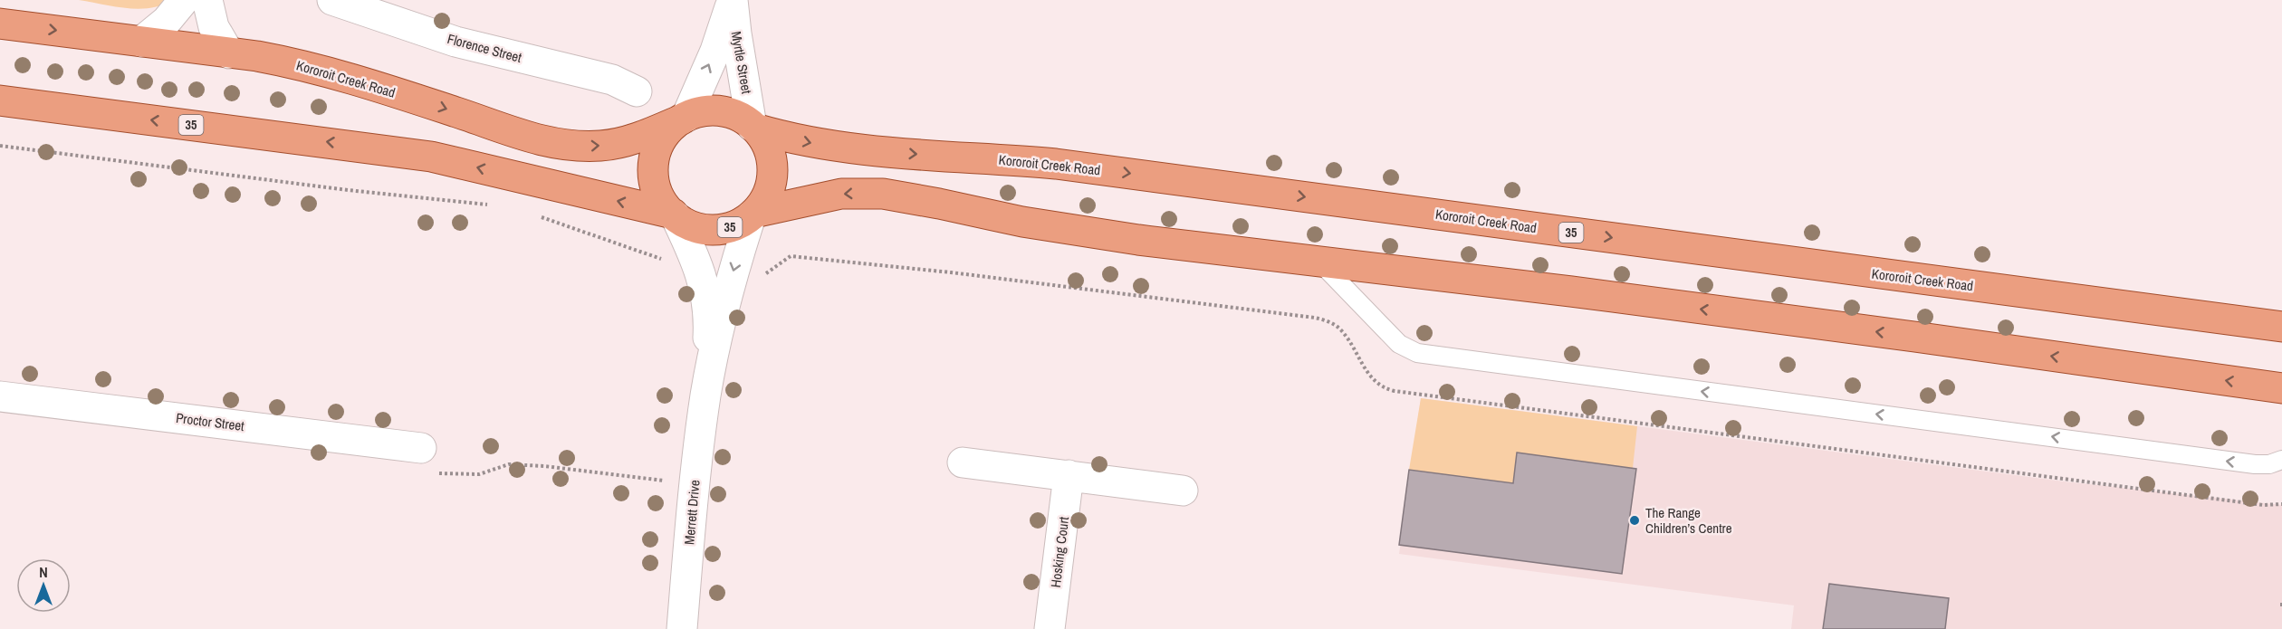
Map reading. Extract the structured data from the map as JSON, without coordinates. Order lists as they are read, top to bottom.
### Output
{
  "streets": {
    "main road": ["Kororoit Creek Road", "35"],
    "street": [
      "Florence Street",
      "Myrtle Street",
      "Proctor Street",
      "Merrett Drive",
      "Hosking Court"
    ]
  },
  "crossings": [
    ["Myrtle Street", "Kororoit Creek Road"],
    ["Myrtle Street", "35"],
    ["Myrtle Street", "Merrett Drive"],
    ["Kororoit Creek Road", "35"],
    ["Kororoit Creek Road", "Merrett Drive"],
    ["35", "Merrett Drive"]
  ],
  "one_way": ["Myrtle Street"],
  "places": ["The Range Children’s Centre"],
  "north": "top"
}
